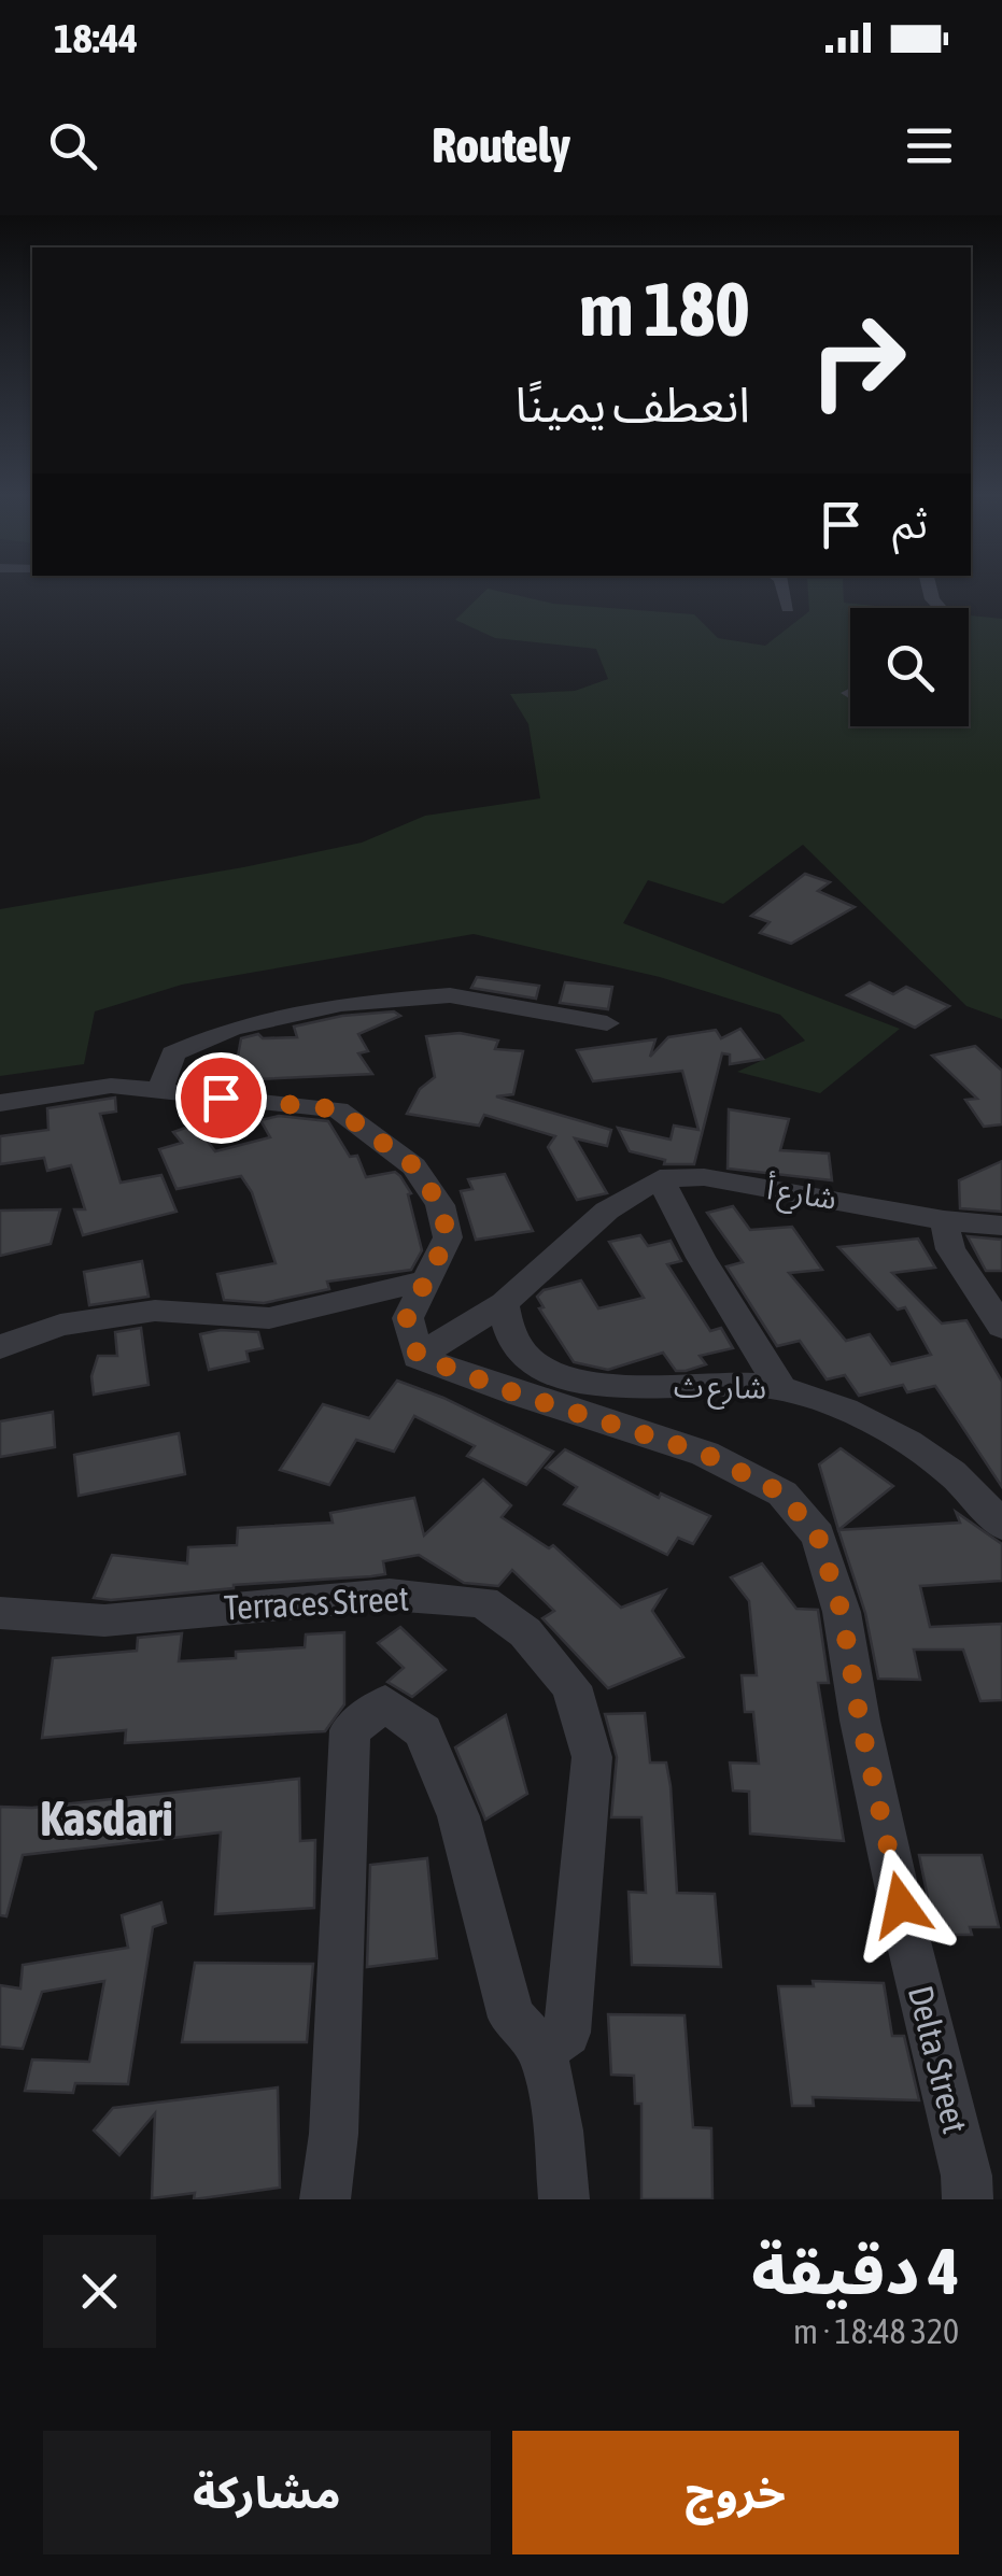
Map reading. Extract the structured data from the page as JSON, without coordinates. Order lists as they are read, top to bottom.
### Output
{
  "streets": {
    "street": [
      "شارع أ",
      "شارع ث",
      "Terraces Street",
      "Delta Street"
    ]
  },
  "districts": ["Kasdari"],
  "page": {
    "status": "18:44",
    "header": "Routely",
    "turn": ["180 m", "انعطف يمينًا"],
    "then": "ثم",
    "heading": ["4 دقيقة", "320 m · 18:48"],
    "buttons": ["خروج", "مشاركة"]
  }
}
